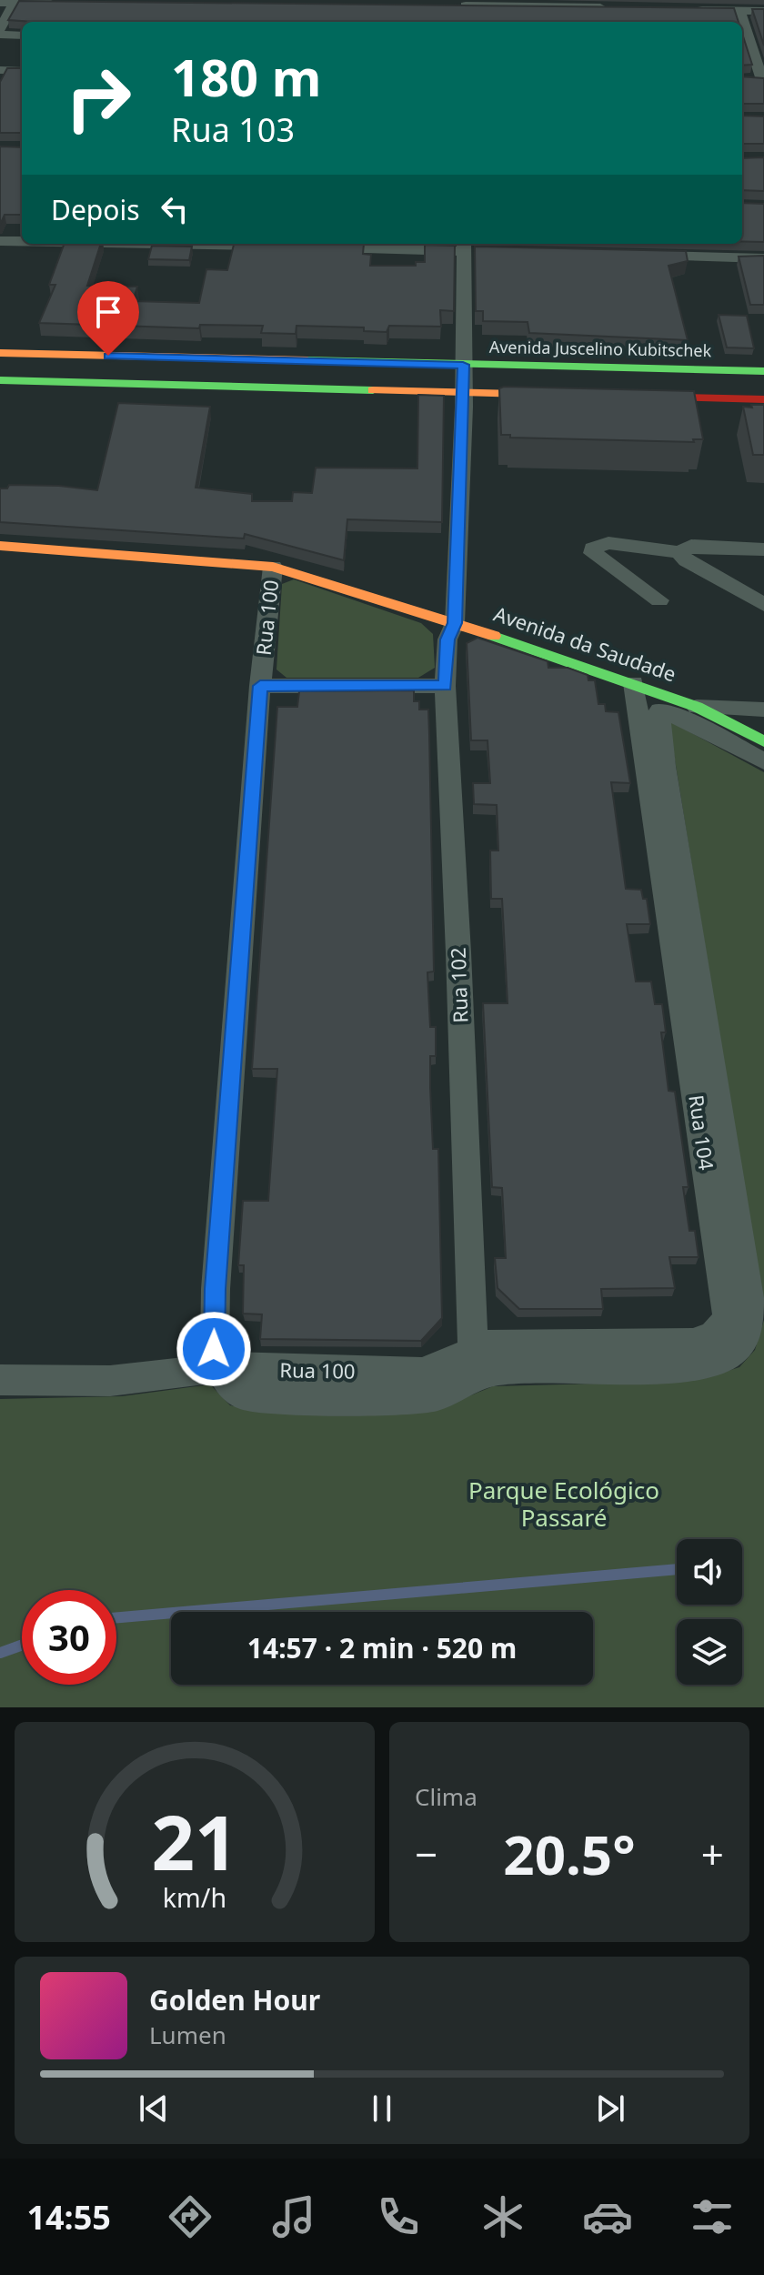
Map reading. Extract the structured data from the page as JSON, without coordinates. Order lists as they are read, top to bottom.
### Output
{
  "streets": {
    "main road": ["Avenida Juscelino Kubitschek", "Avenida da Saudade"],
    "street": ["Rua 100", "Rua 102", "Rua 104"]
  },
  "crossings": [
    ["Avenida Juscelino Kubitschek", "Rua 102"],
    ["Rua 100", "Avenida da Saudade"],
    ["Rua 100", "Rua 102"],
    ["Rua 100", "Rua 104"],
    ["Avenida da Saudade", "Rua 102"],
    ["Avenida da Saudade", "Rua 104"],
    ["Rua 102", "Rua 104"]
  ],
  "parks": ["Parque Ecológico Passaré"],
  "page": {
    "turn": ["180 m", "Rua 103"],
    "then": "Depois",
    "limit": "30",
    "trip": "14:57 · 2 min · 520 m",
    "tile": "Clima",
    "heat": ["−", "20.5°", "+"],
    "song": ["Golden Hour", "Lumen"],
    "tabs": "14:55",
    "gauge": ["21", "km/h"]
  }
}
